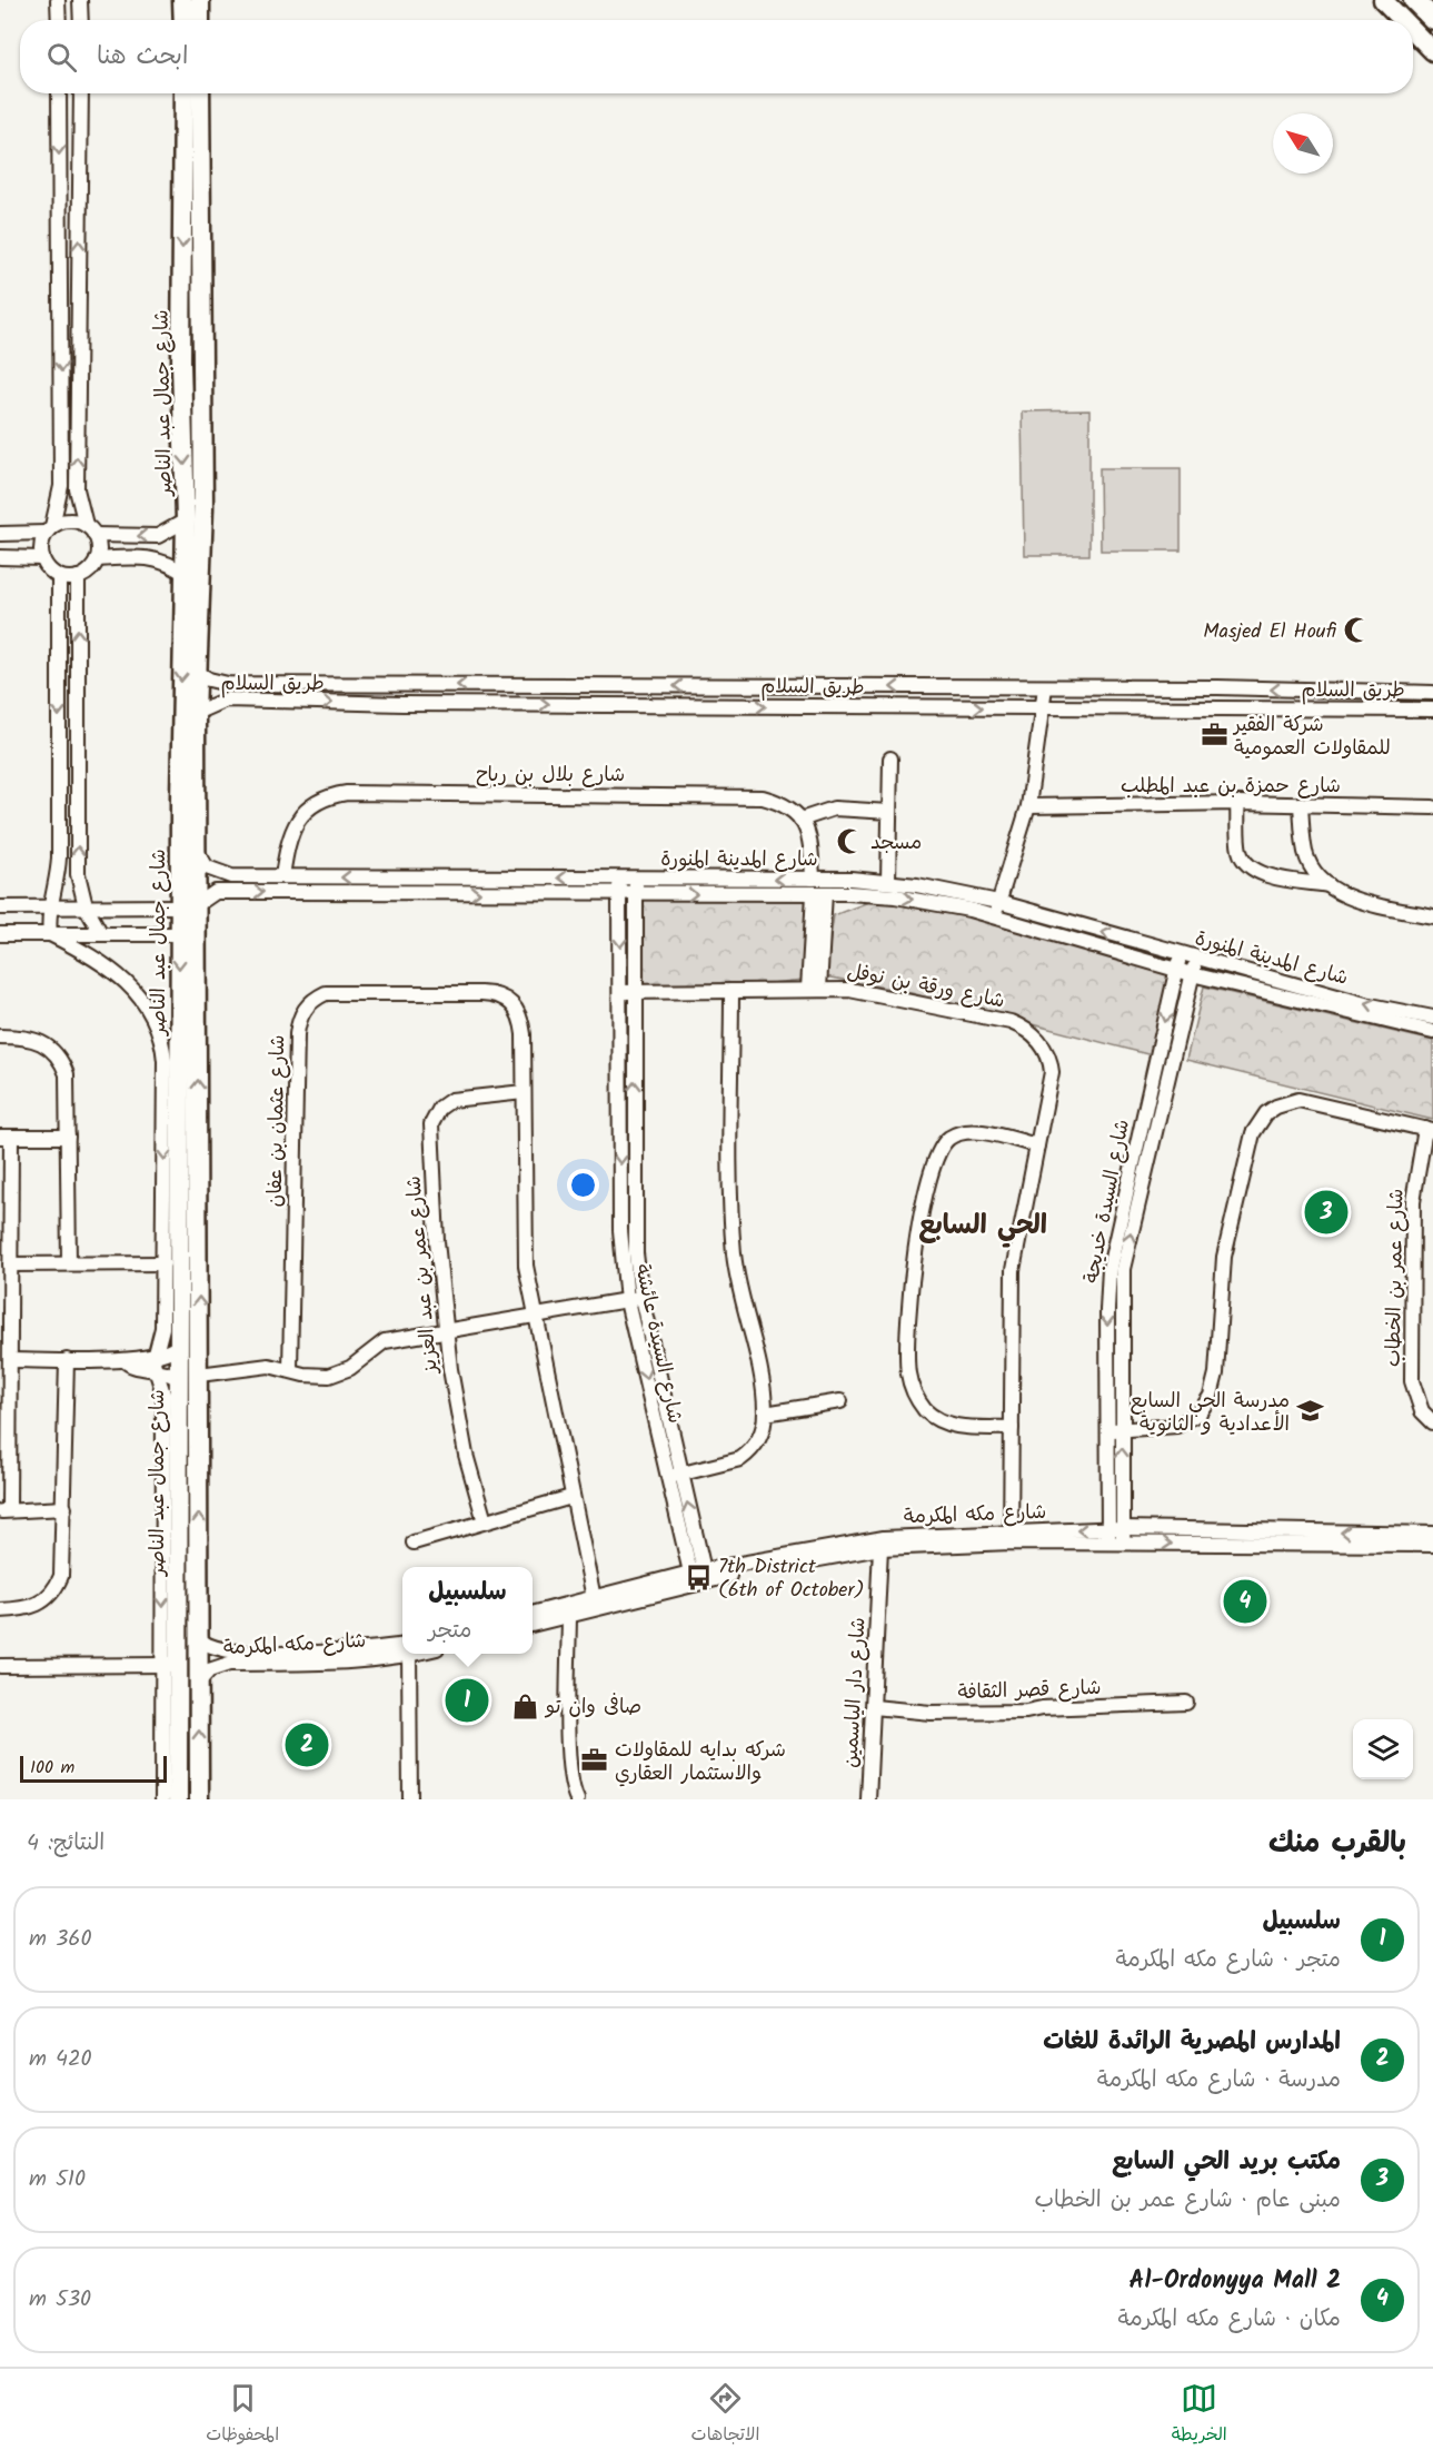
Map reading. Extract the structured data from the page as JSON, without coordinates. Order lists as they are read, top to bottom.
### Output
{
  "streets": {
    "main road": ["شارع جمال عبد الناصر"],
    "street": [
      "طريق السلام",
      "شارع بلال بن رباح",
      "شارع حمزة بن عبد المطلب",
      "شارع المدينة المنورة",
      "شارع ورقة بن نوفل",
      "شارع عثمان بن عفان",
      "شارع السيدة خديجة",
      "شارع عمر بن عبد العزيز",
      "شارع عمر بن الخطاب",
      "شارع السيدة عائشة",
      "شارع مكه المكرمة",
      "شارع قصر الثقافة",
      "شارع دار الياسمين"
    ]
  },
  "crossings": [
    ["شارع جمال عبد الناصر", "طريق السلام"],
    ["شارع جمال عبد الناصر", "شارع المدينة المنورة"],
    ["شارع جمال عبد الناصر", "شارع مكه المكرمة"],
    ["شارع بلال بن رباح", "شارع المدينة المنورة"],
    ["شارع المدينة المنورة", "شارع السيدة خديجة"],
    ["شارع المدينة المنورة", "شارع السيدة عائشة"],
    ["شارع ورقة بن نوفل", "شارع السيدة عائشة"],
    ["شارع ورقة بن نوفل", "شارع مكه المكرمة"],
    ["شارع عثمان بن عفان", "شارع عمر بن عبد العزيز"],
    ["شارع عثمان بن عفان", "شارع مكه المكرمة"],
    ["شارع السيدة خديجة", "شارع مكه المكرمة"],
    ["شارع السيدة عائشة", "شارع مكه المكرمة"],
    ["شارع مكه المكرمة", "شارع دار الياسمين"],
    ["شارع قصر الثقافة", "شارع دار الياسمين"]
  ],
  "districts": ["الحي السابع"],
  "places": {
    "mosque": ["Masjed El Houfi", "مسجد"],
    "office": ["شركة الفقير للمقاولات العمومية", "شركه بدايه للمقاولات والاستثمار العقاري"],
    "school or university": ["مدرسة الحي السابع الأعدادية و الثانوية"],
    "bus stop": ["7th District (6th of October)"],
    "shop": ["صافى وان تو"]
  },
  "scale_bar": "100 m",
  "north": "top left",
  "page": {
    "search": "ابحث هنا",
    "pins": [
      "3",
      "4",
      "1",
      "2"
    ],
    "popup": ["سلسبيل", "متجر"],
    "scale": "100 m",
    "heading": ["بالقرب منك", "النتائج: 4"],
    "list": [
      {
        "mark": "1",
        "name": "سلسبيل",
        "note": "متجر · شارع مكه المكرمة",
        "value": "360 m"
      },
      {
        "mark": "2",
        "name": "المدارس المصرية الرائدة للغات",
        "note": "مدرسة · شارع مكه المكرمة",
        "value": "420 m"
      },
      {
        "mark": "3",
        "name": "مكتب بريد الحي السابع",
        "note": "مبنى عام · شارع عمر بن الخطاب",
        "value": "510 m"
      },
      {
        "mark": "4",
        "name": "Al-Ordonyya Mall 2",
        "note": "مكان · شارع مكه المكرمة",
        "value": "530 m"
      }
    ],
    "nav": ["الخريطة", "الاتجاهات", "المحفوظات"]
  }
}
